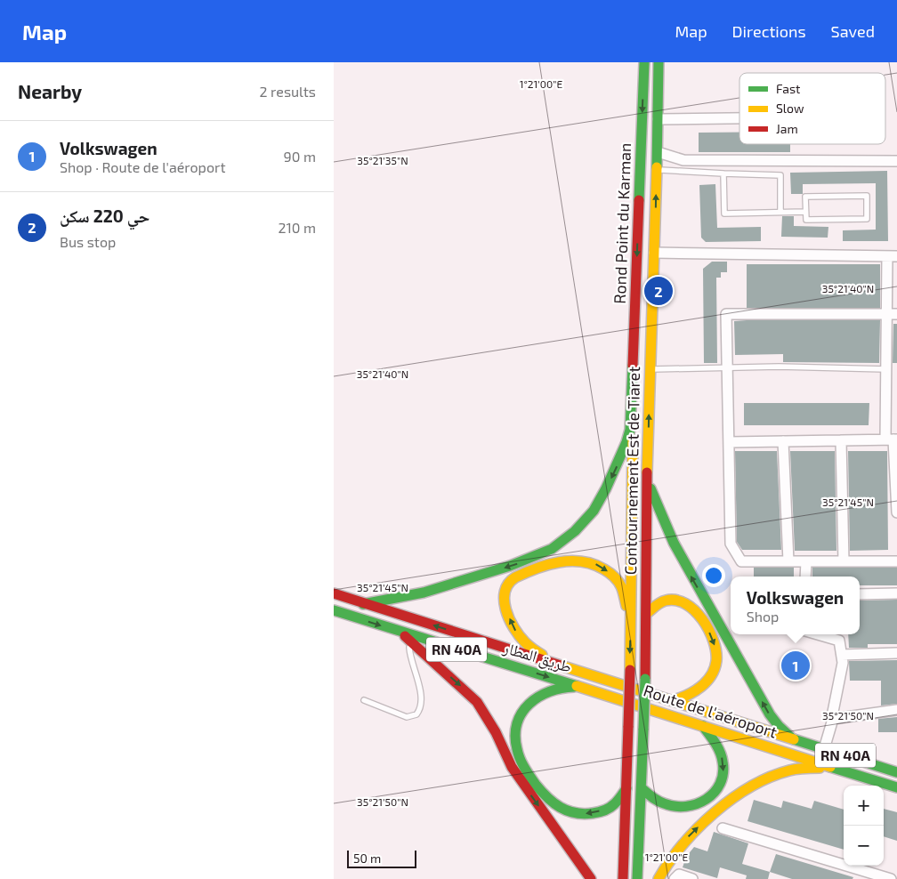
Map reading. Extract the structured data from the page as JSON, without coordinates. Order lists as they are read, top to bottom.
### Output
{
  "streets": {
    "main road": [
      "Rond Point du Karman",
      "Contournement Est de Tiaret",
      "RN 40A",
      "طريق المطار",
      "Route de l'aéroport"
    ]
  },
  "crossings": [
    ["Rond Point du Karman", "Contournement Est de Tiaret"],
    ["RN 40A", "Route de l'aéroport"],
    ["طريق المطار", "Route de l'aéroport"]
  ],
  "one_way": ["Rond Point du Karman"],
  "legend": ["Fast", "Slow", "Jam"],
  "scale_bar": "50 m",
  "page": {
    "header": "Map",
    "nav": ["Map", "Directions", "Saved"],
    "heading": ["Nearby", "2 results"],
    "list": [
      {
        "mark": "1",
        "name": "Volkswagen",
        "note": "Shop · Route de l'aéroport",
        "value": "90 m"
      },
      {
        "mark": "2",
        "name": "حي 220 سكن",
        "note": "Bus stop",
        "value": "210 m"
      }
    ],
    "pins": ["2", "1"],
    "popup": ["Volkswagen", "Shop"],
    "map_buttons": ["+", "−"],
    "scale": "50 m"
  },
  "coordinates": [
    "1°21'00\"E",
    "35°21'35\"N",
    "35°21'40\"N",
    "35°21'45\"N",
    "35°21'50\"N"
  ]
}
